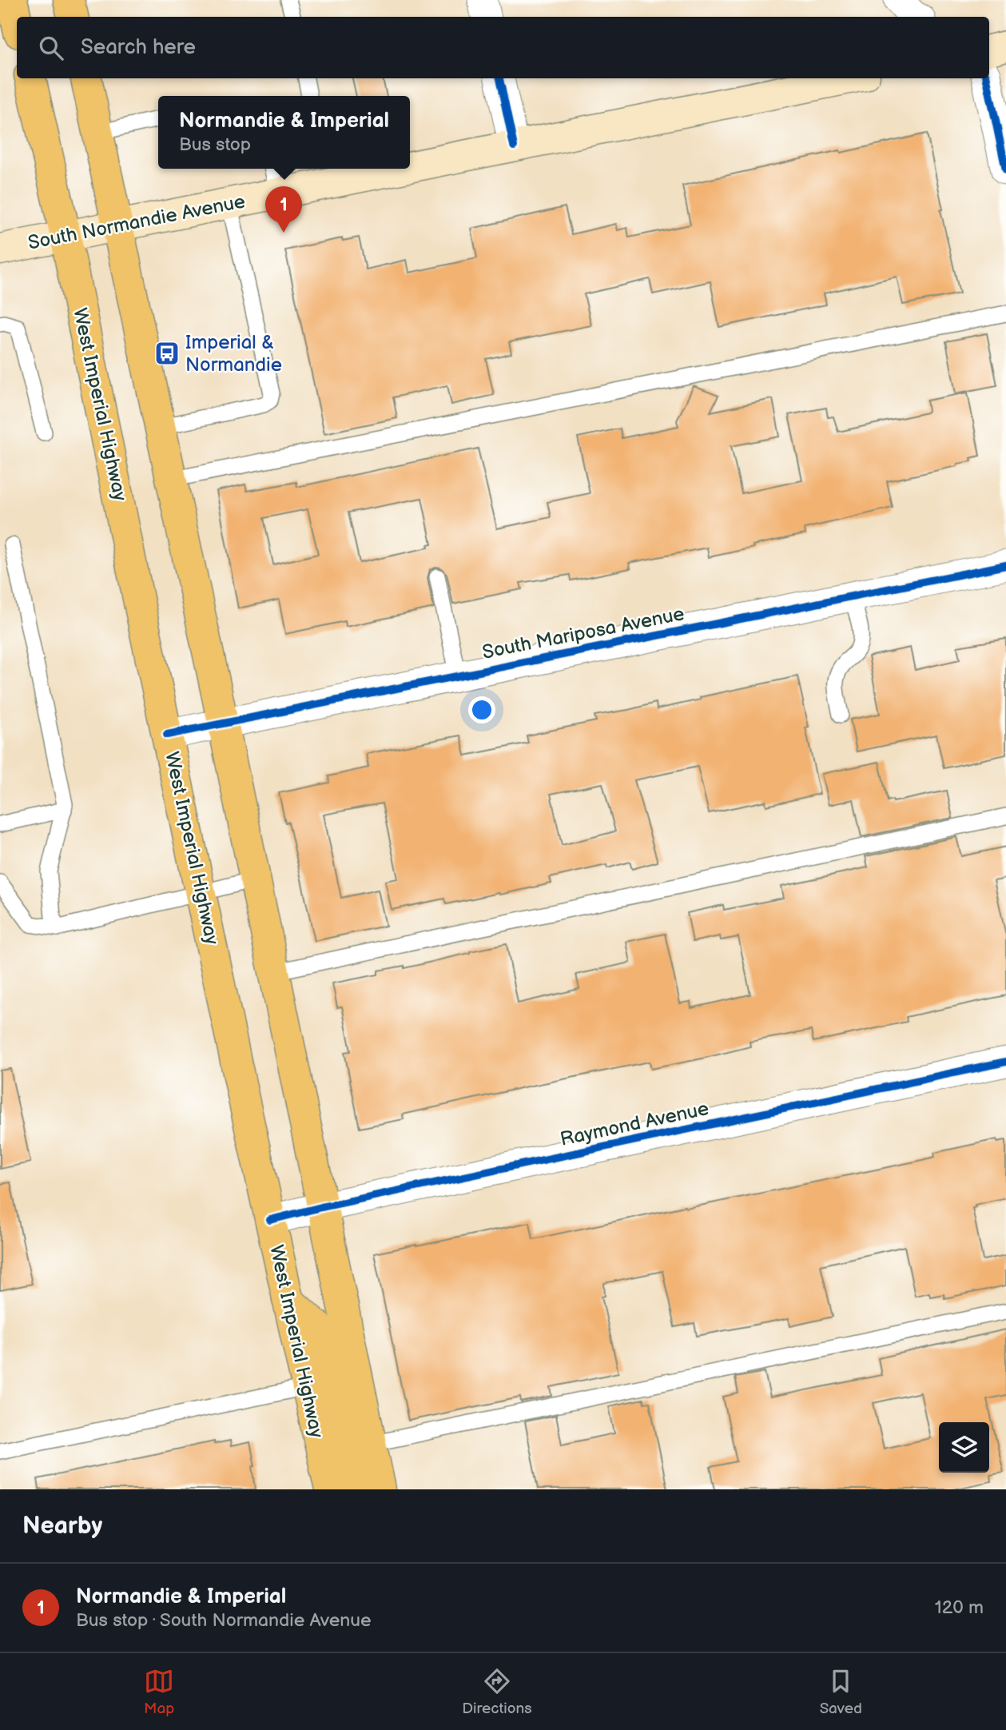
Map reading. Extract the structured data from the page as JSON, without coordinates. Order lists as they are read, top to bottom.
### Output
{
  "streets": {
    "main road": ["South Normandie Avenue", "West Imperial Highway"],
    "street": ["South Mariposa Avenue", "Raymond Avenue"]
  },
  "crossings": [
    ["South Normandie Avenue", "West Imperial Highway"],
    ["West Imperial Highway", "South Mariposa Avenue"],
    ["West Imperial Highway", "Raymond Avenue"]
  ],
  "places": {
    "bus stop": ["Imperial & Normandie"]
  },
  "page": {
    "search": "Search here",
    "popup": ["Normandie & Imperial", "Bus stop"],
    "pins": "1",
    "heading": "Nearby",
    "list": [
      {
        "mark": "1",
        "name": "Normandie & Imperial",
        "note": "Bus stop · South Normandie Avenue",
        "value": "120 m"
      }
    ],
    "nav": ["Map", "Directions", "Saved"]
  }
}
